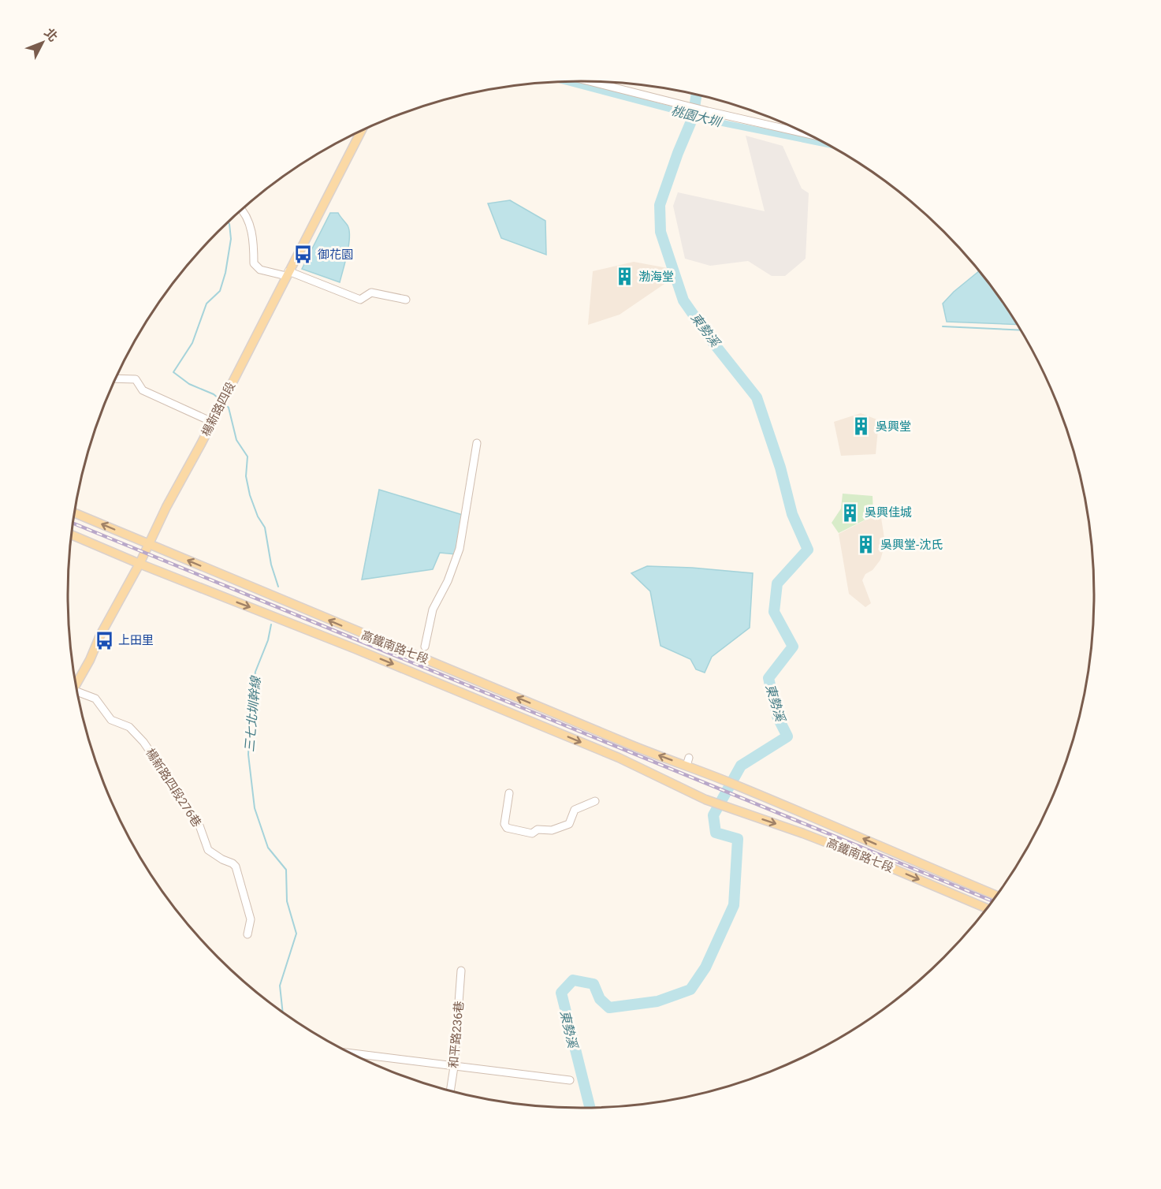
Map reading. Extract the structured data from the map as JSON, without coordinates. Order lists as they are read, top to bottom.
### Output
{
  "streets": {
    "main road": ["楊新路四段", "高鐵南路七段"],
    "street": ["楊新路四段276巷", "和平路236巷"]
  },
  "crossings": [
    ["楊新路四段", "高鐵南路七段"]
  ],
  "water": ["桃園大圳", "東勢溪", "三七北圳幹線"],
  "places": {
    "bus stop": ["御花園", "上田里"],
    "building": [
      "渤海堂",
      "吳興堂",
      "吳興佳城",
      "吳興堂-沈氏"
    ]
  },
  "north": "top right"
}
